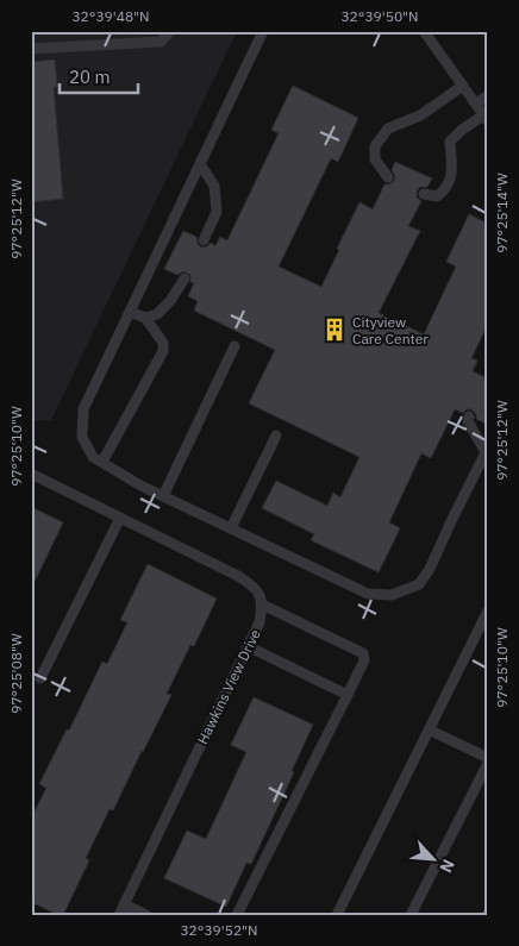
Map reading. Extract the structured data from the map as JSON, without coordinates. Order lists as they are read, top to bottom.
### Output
{
  "streets": {
    "lane": ["Hawkins View Drive"]
  },
  "places": {
    "building": ["Cityview Care Center"]
  },
  "scale_bar": "20 m",
  "north": "bottom right",
  "coordinates": [
    "32°39'48\"N",
    "32°39'50\"N",
    "97°25'14\"W",
    "97°25'12\"W",
    "97°25'10\"W",
    "97°25'08\"W",
    "32°39'52\"N"
  ]
}
